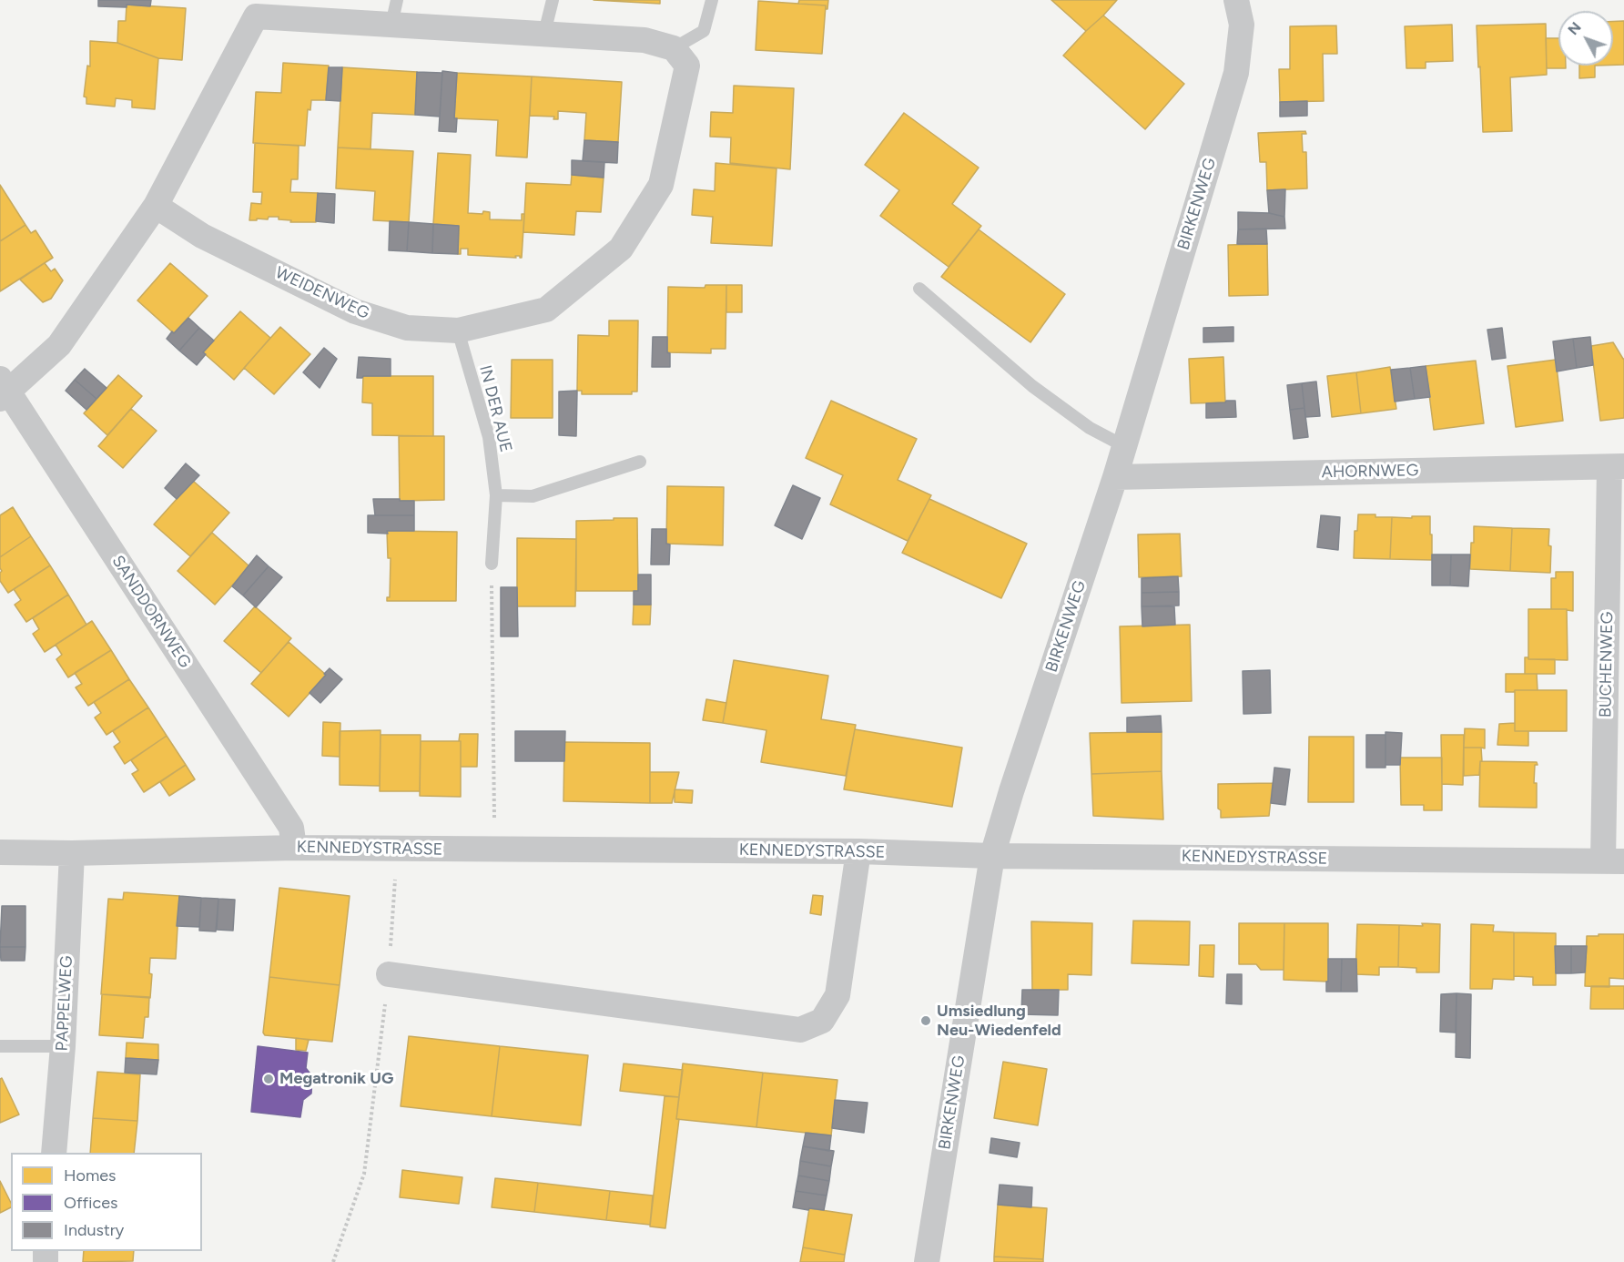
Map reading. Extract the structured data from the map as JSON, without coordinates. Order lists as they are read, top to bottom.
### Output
{
  "streets": {
    "street": [
      "BIRKENWEG",
      "WEIDENWEG",
      "AHORNWEG",
      "SANDDORNWEG",
      "BUCHENWEG",
      "KENNEDYSTRASSE",
      "PAPPELWEG"
    ],
    "lane": ["IN DER AUE"]
  },
  "crossings": [
    ["BIRKENWEG", "AHORNWEG"],
    ["BIRKENWEG", "KENNEDYSTRASSE"],
    ["WEIDENWEG", "IN DER AUE"],
    ["AHORNWEG", "BUCHENWEG"],
    ["SANDDORNWEG", "KENNEDYSTRASSE"],
    ["BUCHENWEG", "KENNEDYSTRASSE"],
    ["KENNEDYSTRASSE", "PAPPELWEG"]
  ],
  "places": ["Umsiedlung Neu-Wiedenfeld", "Megatronik UG"],
  "legend": ["Homes", "Offices", "Industry"],
  "north": "top left"
}
